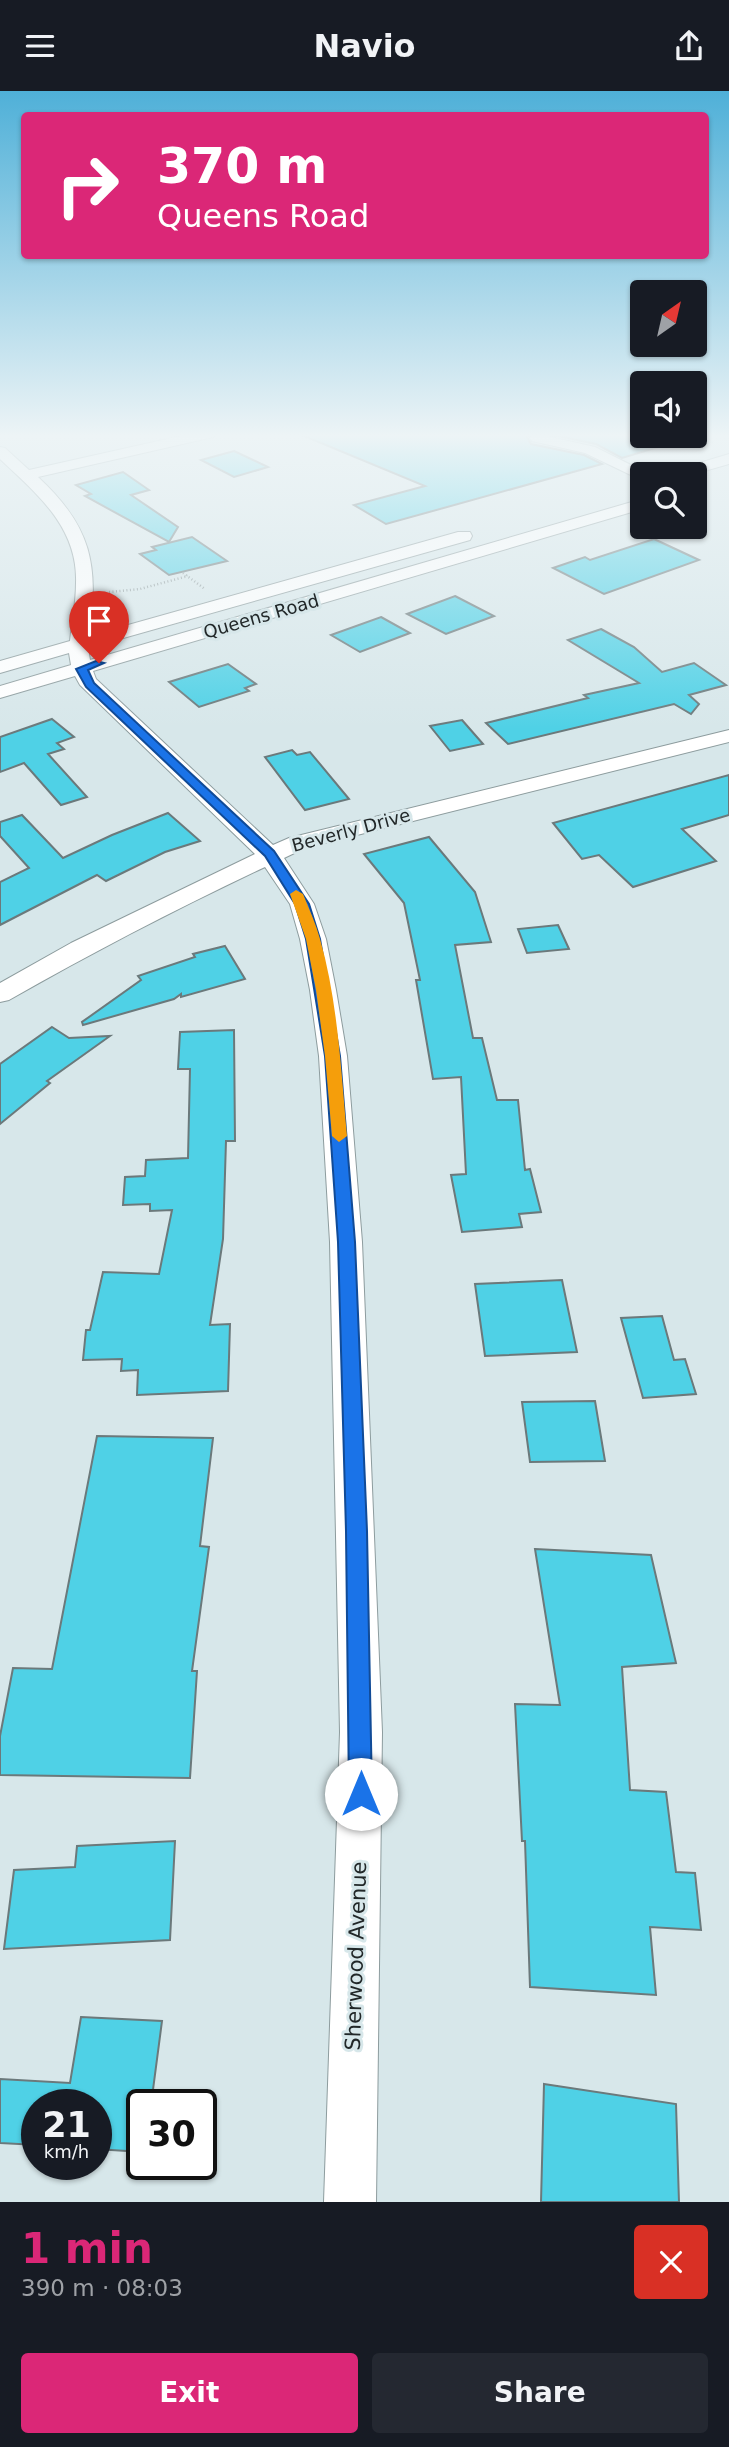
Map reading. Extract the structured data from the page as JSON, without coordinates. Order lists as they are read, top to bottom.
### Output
{
  "streets": {
    "street": ["Queens Road", "Beverly Drive", "Sherwood Avenue"]
  },
  "crossings": [
    ["Queens Road", "Sherwood Avenue"],
    ["Beverly Drive", "Sherwood Avenue"]
  ],
  "north": "top right",
  "page": {
    "header": "Navio",
    "turn": ["370 m", "Queens Road"],
    "speed": "21 km/h",
    "limit": "30",
    "heading": ["1 min", "390 m · 08:03"],
    "buttons": ["Exit", "Share"]
  }
}
